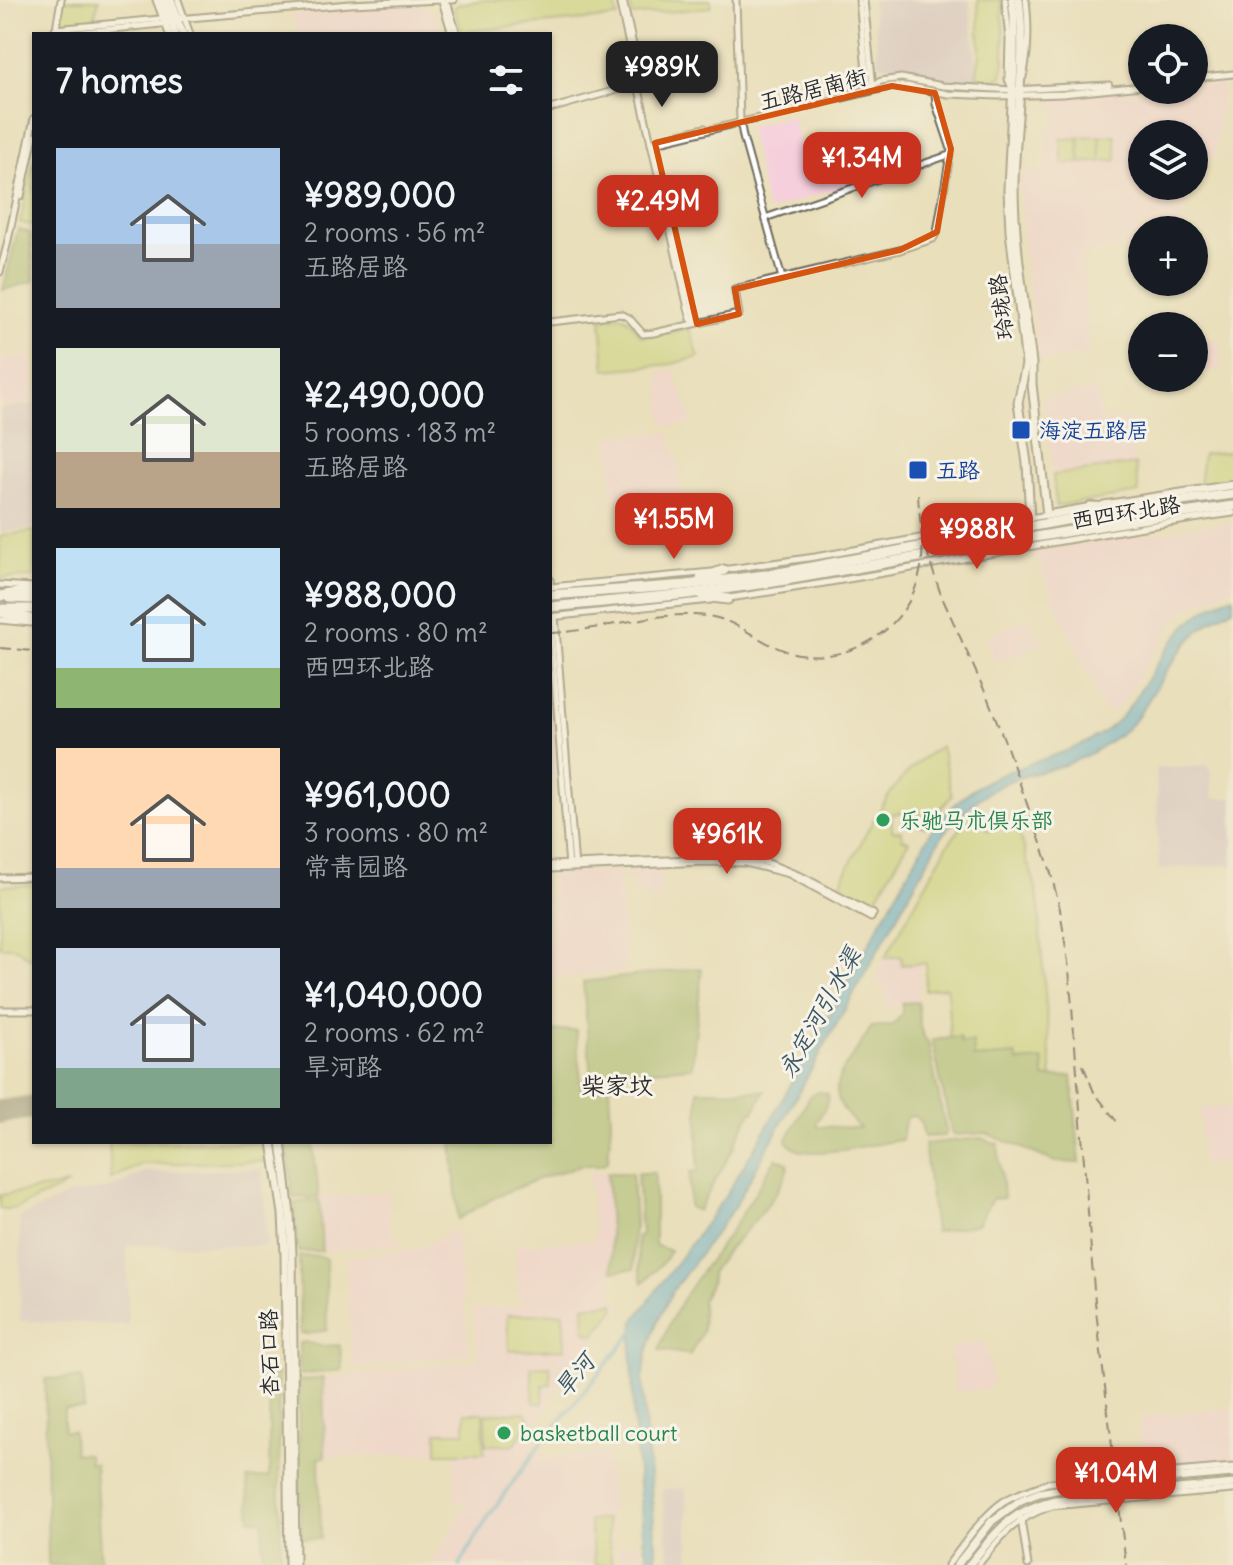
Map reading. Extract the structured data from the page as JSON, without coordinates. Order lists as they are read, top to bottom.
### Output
{
  "streets": {
    "highway": ["西四环北路"],
    "main road": ["玲珑路", "杏石口路"],
    "street": ["五路居南街"]
  },
  "crossings": [
    ["五路居南街", "玲珑路"],
    ["玲珑路", "西四环北路"]
  ],
  "districts": ["柴家坟"],
  "water": ["永定河引水渠", "旱河"],
  "places": {
    "transit": ["海淀五路居", "五路"],
    "other": ["乐驰马术俱乐部", "basketball court"]
  },
  "page": {
    "map_buttons": ["+", "−"],
    "heading": "7 homes",
    "price": [
      "¥989K",
      "¥1.34M",
      "¥2.49M",
      "¥1.55M",
      "¥988K",
      "¥961K",
      "¥1.04M"
    ],
    "list": [
      {
        "name": "¥989,000",
        "note": "2 rooms · 56 m² · 五路居路"
      },
      {
        "name": "¥2,490,000",
        "note": "5 rooms · 183 m² · 五路居路"
      },
      {
        "name": "¥988,000",
        "note": "2 rooms · 80 m² · 西四环北路"
      },
      {
        "name": "¥961,000",
        "note": "3 rooms · 80 m² · 常青园路"
      },
      {
        "name": "¥1,040,000",
        "note": "2 rooms · 62 m² · 旱河路"
      }
    ]
  }
}
